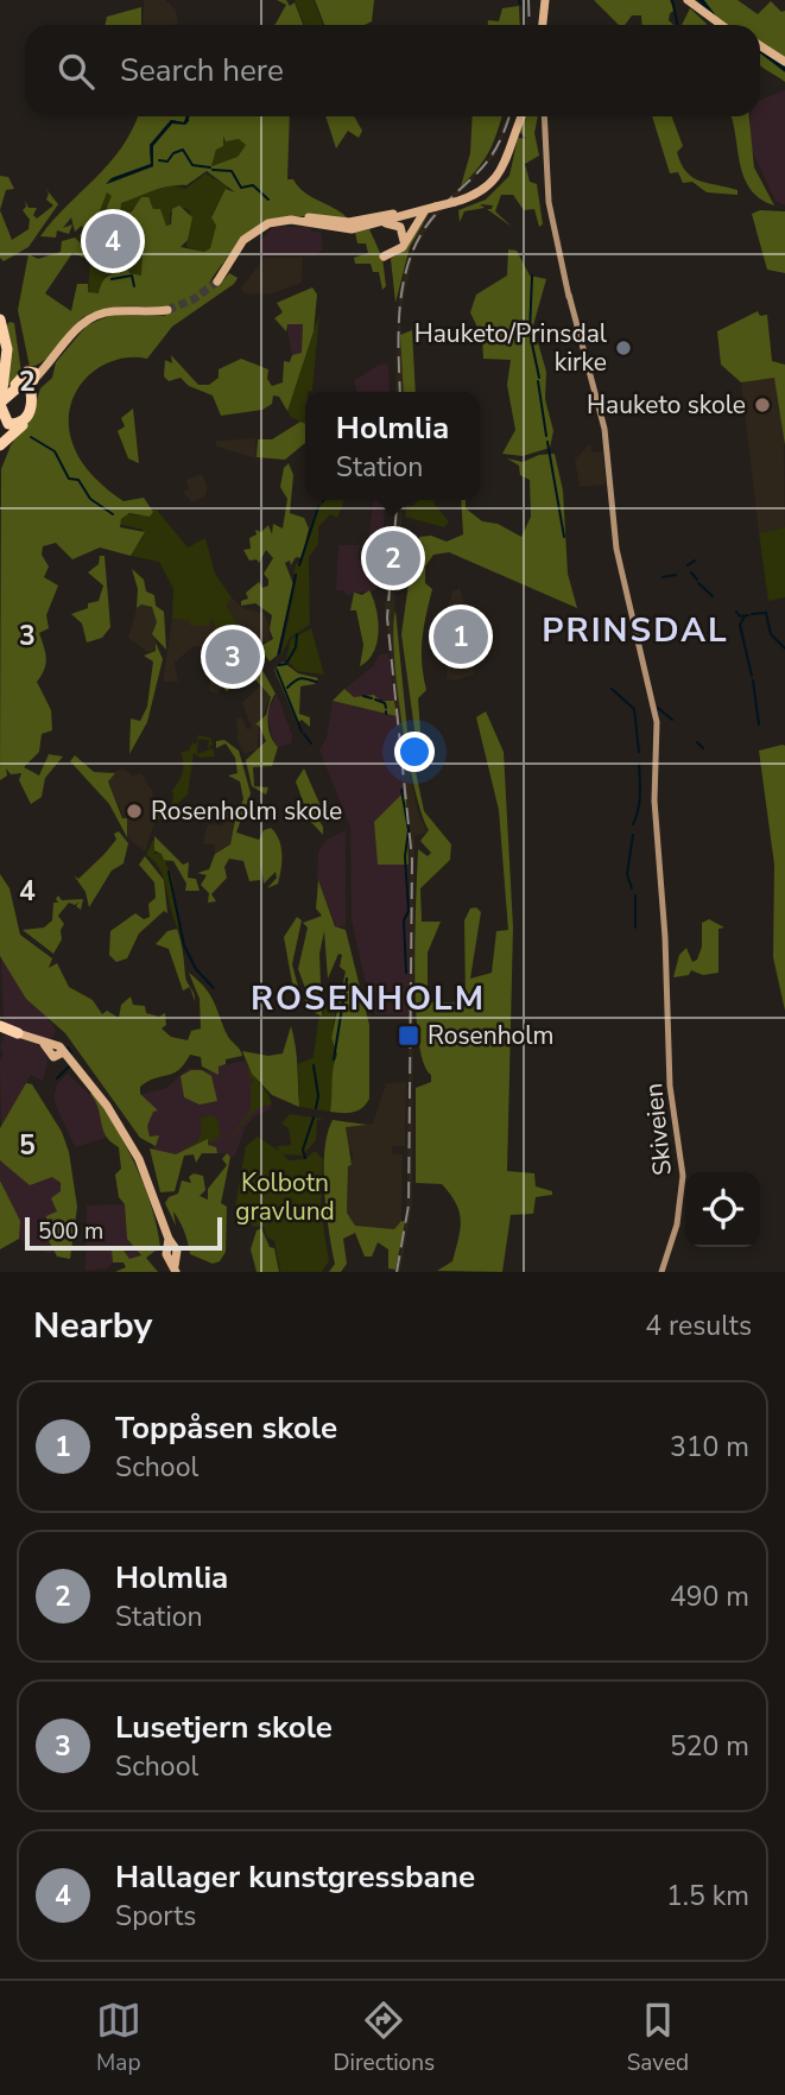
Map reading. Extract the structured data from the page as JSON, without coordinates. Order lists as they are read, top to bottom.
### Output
{
  "streets": {
    "main road": ["Skiveien"]
  },
  "districts": ["PRINSDAL", "ROSENHOLM"],
  "parks": ["Kolbotn gravlund"],
  "places": {
    "other": ["Hauketo/Prinsdal kirke", "Hauketo skole", "Rosenholm skole"],
    "transit": ["Rosenholm"]
  },
  "scale_bar": "500 m",
  "page": {
    "search": "Search here",
    "pins": [
      "4",
      "2",
      "1",
      "3"
    ],
    "popup": ["Holmlia", "Station"],
    "scale": "500 m",
    "heading": ["Nearby", "4 results"],
    "list": [
      {
        "mark": "1",
        "name": "Toppåsen skole",
        "note": "School",
        "value": "310 m"
      },
      {
        "mark": "2",
        "name": "Holmlia",
        "note": "Station",
        "value": "490 m"
      },
      {
        "mark": "3",
        "name": "Lusetjern skole",
        "note": "School",
        "value": "520 m"
      },
      {
        "mark": "4",
        "name": "Hallager kunstgressbane",
        "note": "Sports",
        "value": "1.5 km"
      }
    ],
    "nav": ["Map", "Directions", "Saved"]
  },
  "grid": {
    "rows": [
      "2",
      "3",
      "4",
      "5"
    ]
  }
}
